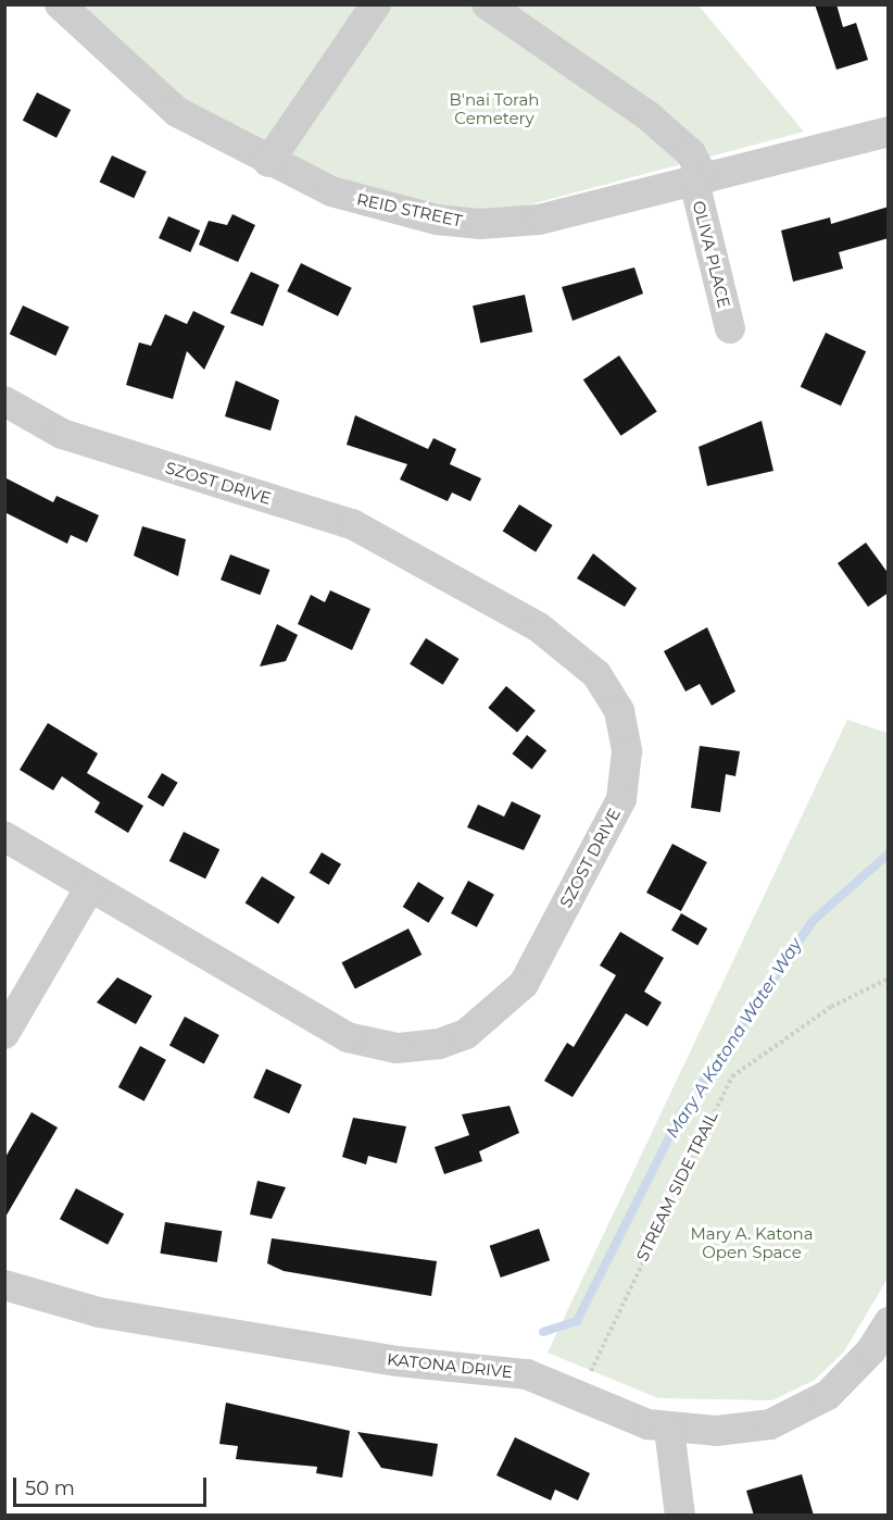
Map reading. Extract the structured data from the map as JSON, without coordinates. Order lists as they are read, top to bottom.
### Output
{
  "streets": {
    "street": [
      "REID STREET",
      "OLIVA PLACE",
      "SZOST DRIVE",
      "KATONA DRIVE"
    ],
    "path": ["STREAM SIDE TRAIL"]
  },
  "crossings": [
    ["REID STREET", "OLIVA PLACE"],
    ["STREAM SIDE TRAIL", "KATONA DRIVE"]
  ],
  "water": ["Mary A Katona Water Way"],
  "parks": ["B'nai Torah Cemetery", "Mary A. Katona Open Space"],
  "scale_bar": "50 m"
}
